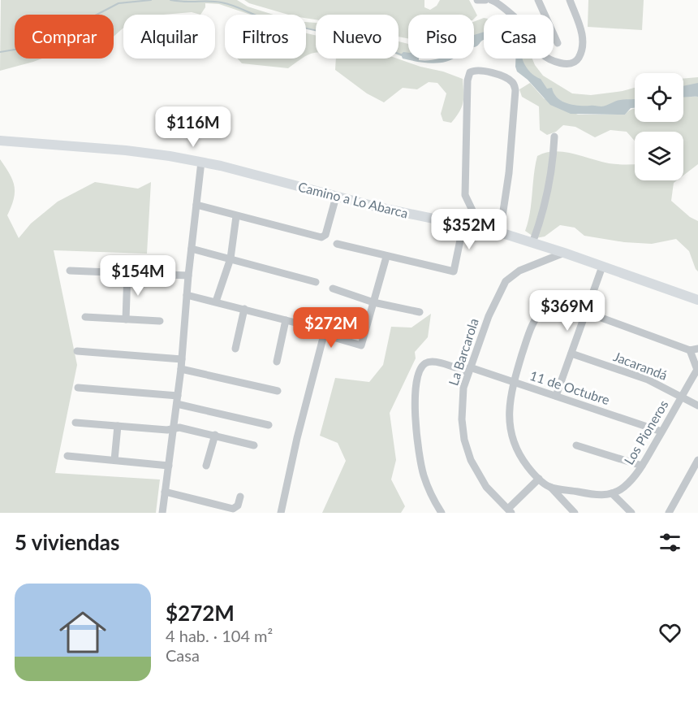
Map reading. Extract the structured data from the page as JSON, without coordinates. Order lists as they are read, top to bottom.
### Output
{
  "streets": {
    "main road": ["Camino a Lo Abarca"],
    "street": [
      "La Barcarola",
      "Jacarandá",
      "11 de Octubre",
      "Los Pioneros"
    ]
  },
  "crossings": [
    ["Camino a Lo Abarca", "La Barcarola"],
    ["La Barcarola", "11 de Octubre"],
    ["Jacarandá", "Los Pioneros"],
    ["11 de Octubre", "Los Pioneros"]
  ],
  "page": {
    "chip": [
      "Comprar",
      "Alquilar",
      "Filtros",
      "Nuevo",
      "Piso",
      "Casa"
    ],
    "price": [
      "$116M",
      "$352M",
      "$154M",
      "$369M",
      "$272M"
    ],
    "heading": "5 viviendas",
    "list": [
      {
        "name": "$272M",
        "note": "4 hab. · 104 m² · Casa"
      }
    ]
  }
}
